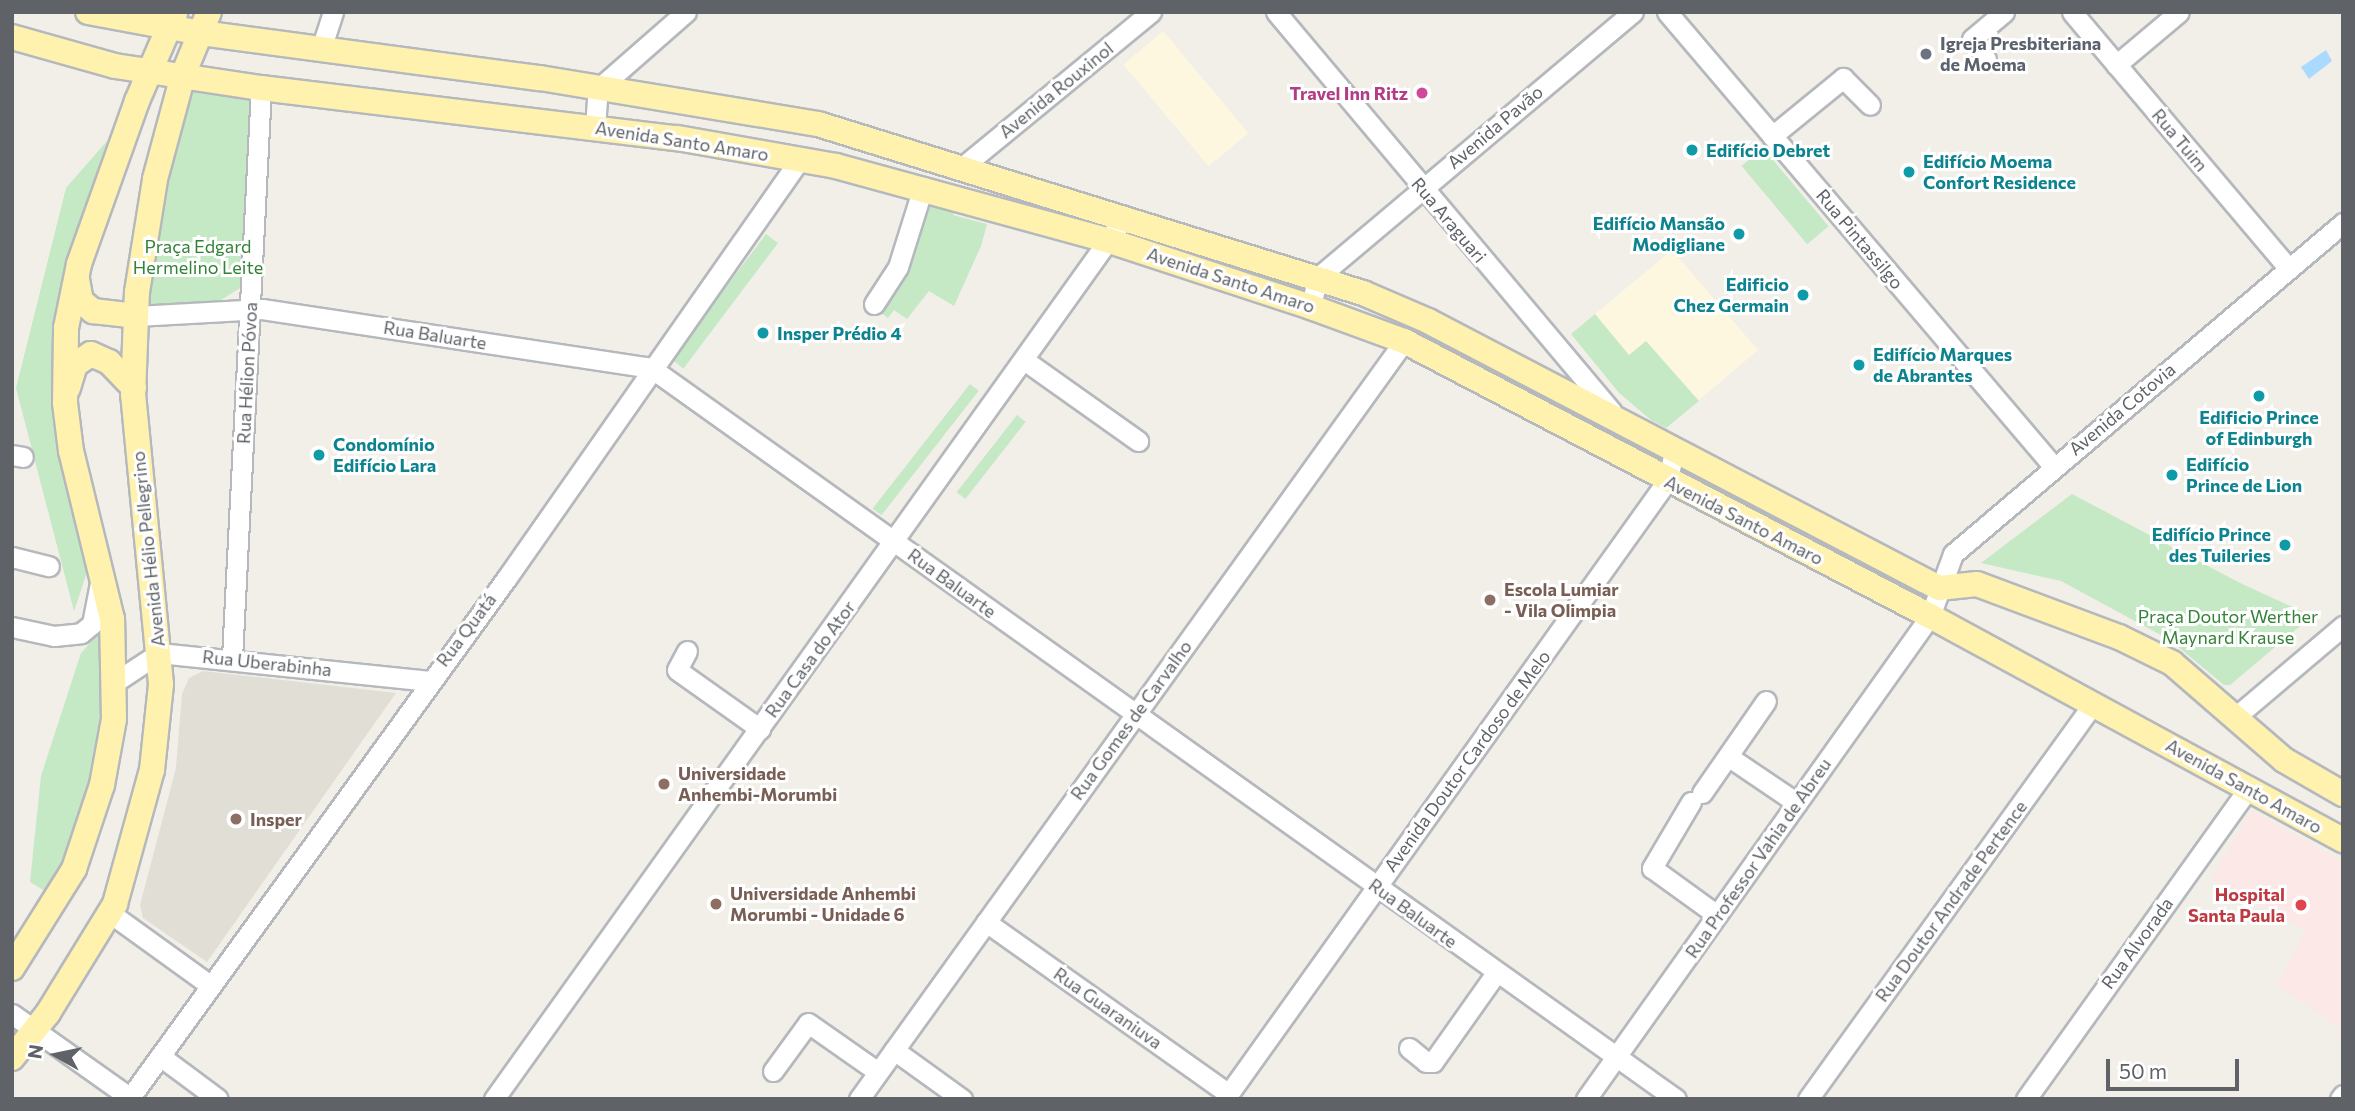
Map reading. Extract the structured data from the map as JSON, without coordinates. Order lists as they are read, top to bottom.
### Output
{
  "streets": {
    "main road": ["Avenida Santo Amaro", "Avenida Hélio Pellegrino"],
    "street": [
      "Avenida Rouxinol",
      "Avenida Pavão",
      "Rua Tuim",
      "Rua Araguari",
      "Rua Pintassilgo",
      "Rua Baluarte",
      "Rua Hélion Póvoa",
      "Avenida Cotovia",
      "Rua Quatá",
      "Rua Casa do Ator",
      "Rua Uberabinha",
      "Rua Gomes de Carvalho",
      "Avenida Doutor Cardoso de Melo",
      "Rua Professor Vahia de Abreu",
      "Rua Doutor Andrade Pertence",
      "Rua Alvorada",
      "Rua Guaraniuva"
    ]
  },
  "crossings": [
    ["Avenida Rouxinol", "Avenida Santo Amaro"],
    ["Avenida Pavão", "Avenida Santo Amaro"],
    ["Avenida Pavão", "Rua Araguari"],
    ["Rua Tuim", "Avenida Cotovia"],
    ["Avenida Santo Amaro", "Rua Araguari"],
    ["Avenida Santo Amaro", "Rua Hélion Póvoa"],
    ["Avenida Santo Amaro", "Avenida Cotovia"],
    ["Avenida Santo Amaro", "Avenida Hélio Pellegrino"],
    ["Avenida Santo Amaro", "Rua Quatá"],
    ["Avenida Santo Amaro", "Rua Casa do Ator"],
    ["Avenida Santo Amaro", "Rua Gomes de Carvalho"],
    ["Avenida Santo Amaro", "Avenida Doutor Cardoso de Melo"],
    ["Avenida Santo Amaro", "Rua Professor Vahia de Abreu"],
    ["Avenida Santo Amaro", "Rua Doutor Andrade Pertence"],
    ["Avenida Santo Amaro", "Rua Alvorada"],
    ["Rua Pintassilgo", "Avenida Cotovia"],
    ["Rua Baluarte", "Rua Hélion Póvoa"],
    ["Rua Baluarte", "Avenida Hélio Pellegrino"],
    ["Rua Baluarte", "Rua Quatá"],
    ["Rua Baluarte", "Rua Casa do Ator"],
    ["Rua Baluarte", "Rua Gomes de Carvalho"],
    ["Rua Baluarte", "Avenida Doutor Cardoso de Melo"],
    ["Rua Baluarte", "Rua Professor Vahia de Abreu"],
    ["Rua Hélion Póvoa", "Rua Uberabinha"],
    ["Avenida Cotovia", "Rua Professor Vahia de Abreu"],
    ["Avenida Hélio Pellegrino", "Rua Uberabinha"],
    ["Rua Quatá", "Rua Uberabinha"],
    ["Rua Gomes de Carvalho", "Rua Guaraniuva"],
    ["Avenida Doutor Cardoso de Melo", "Rua Guaraniuva"]
  ],
  "parks": ["Praça Edgard Hermelino Leite", "Praça Doutor Werther Maynard Krause"],
  "places": [
    "Igreja Presbiteriana de Moema",
    "Travel Inn Ritz",
    "Edifício Debret",
    "Edifício Moema Confort Residence",
    "Edifício Mansão Modigliane",
    "Edificio Chez Germain",
    "Insper Prédio 4",
    "Edifício Marques de Abrantes",
    "Edificio Prince of Edinburgh",
    "Condomínio Edifício Lara",
    "Edifício Prince de Lion",
    "Edifício Prince des Tuileries",
    "Escola Lumiar - Vila Olimpia",
    "Universidade Anhembi-Morumbi",
    "Insper",
    "Universidade Anhembi Morumbi - Unidade 6",
    "Hospital Santa Paula"
  ],
  "scale_bar": "50 m",
  "north": "left"
}
